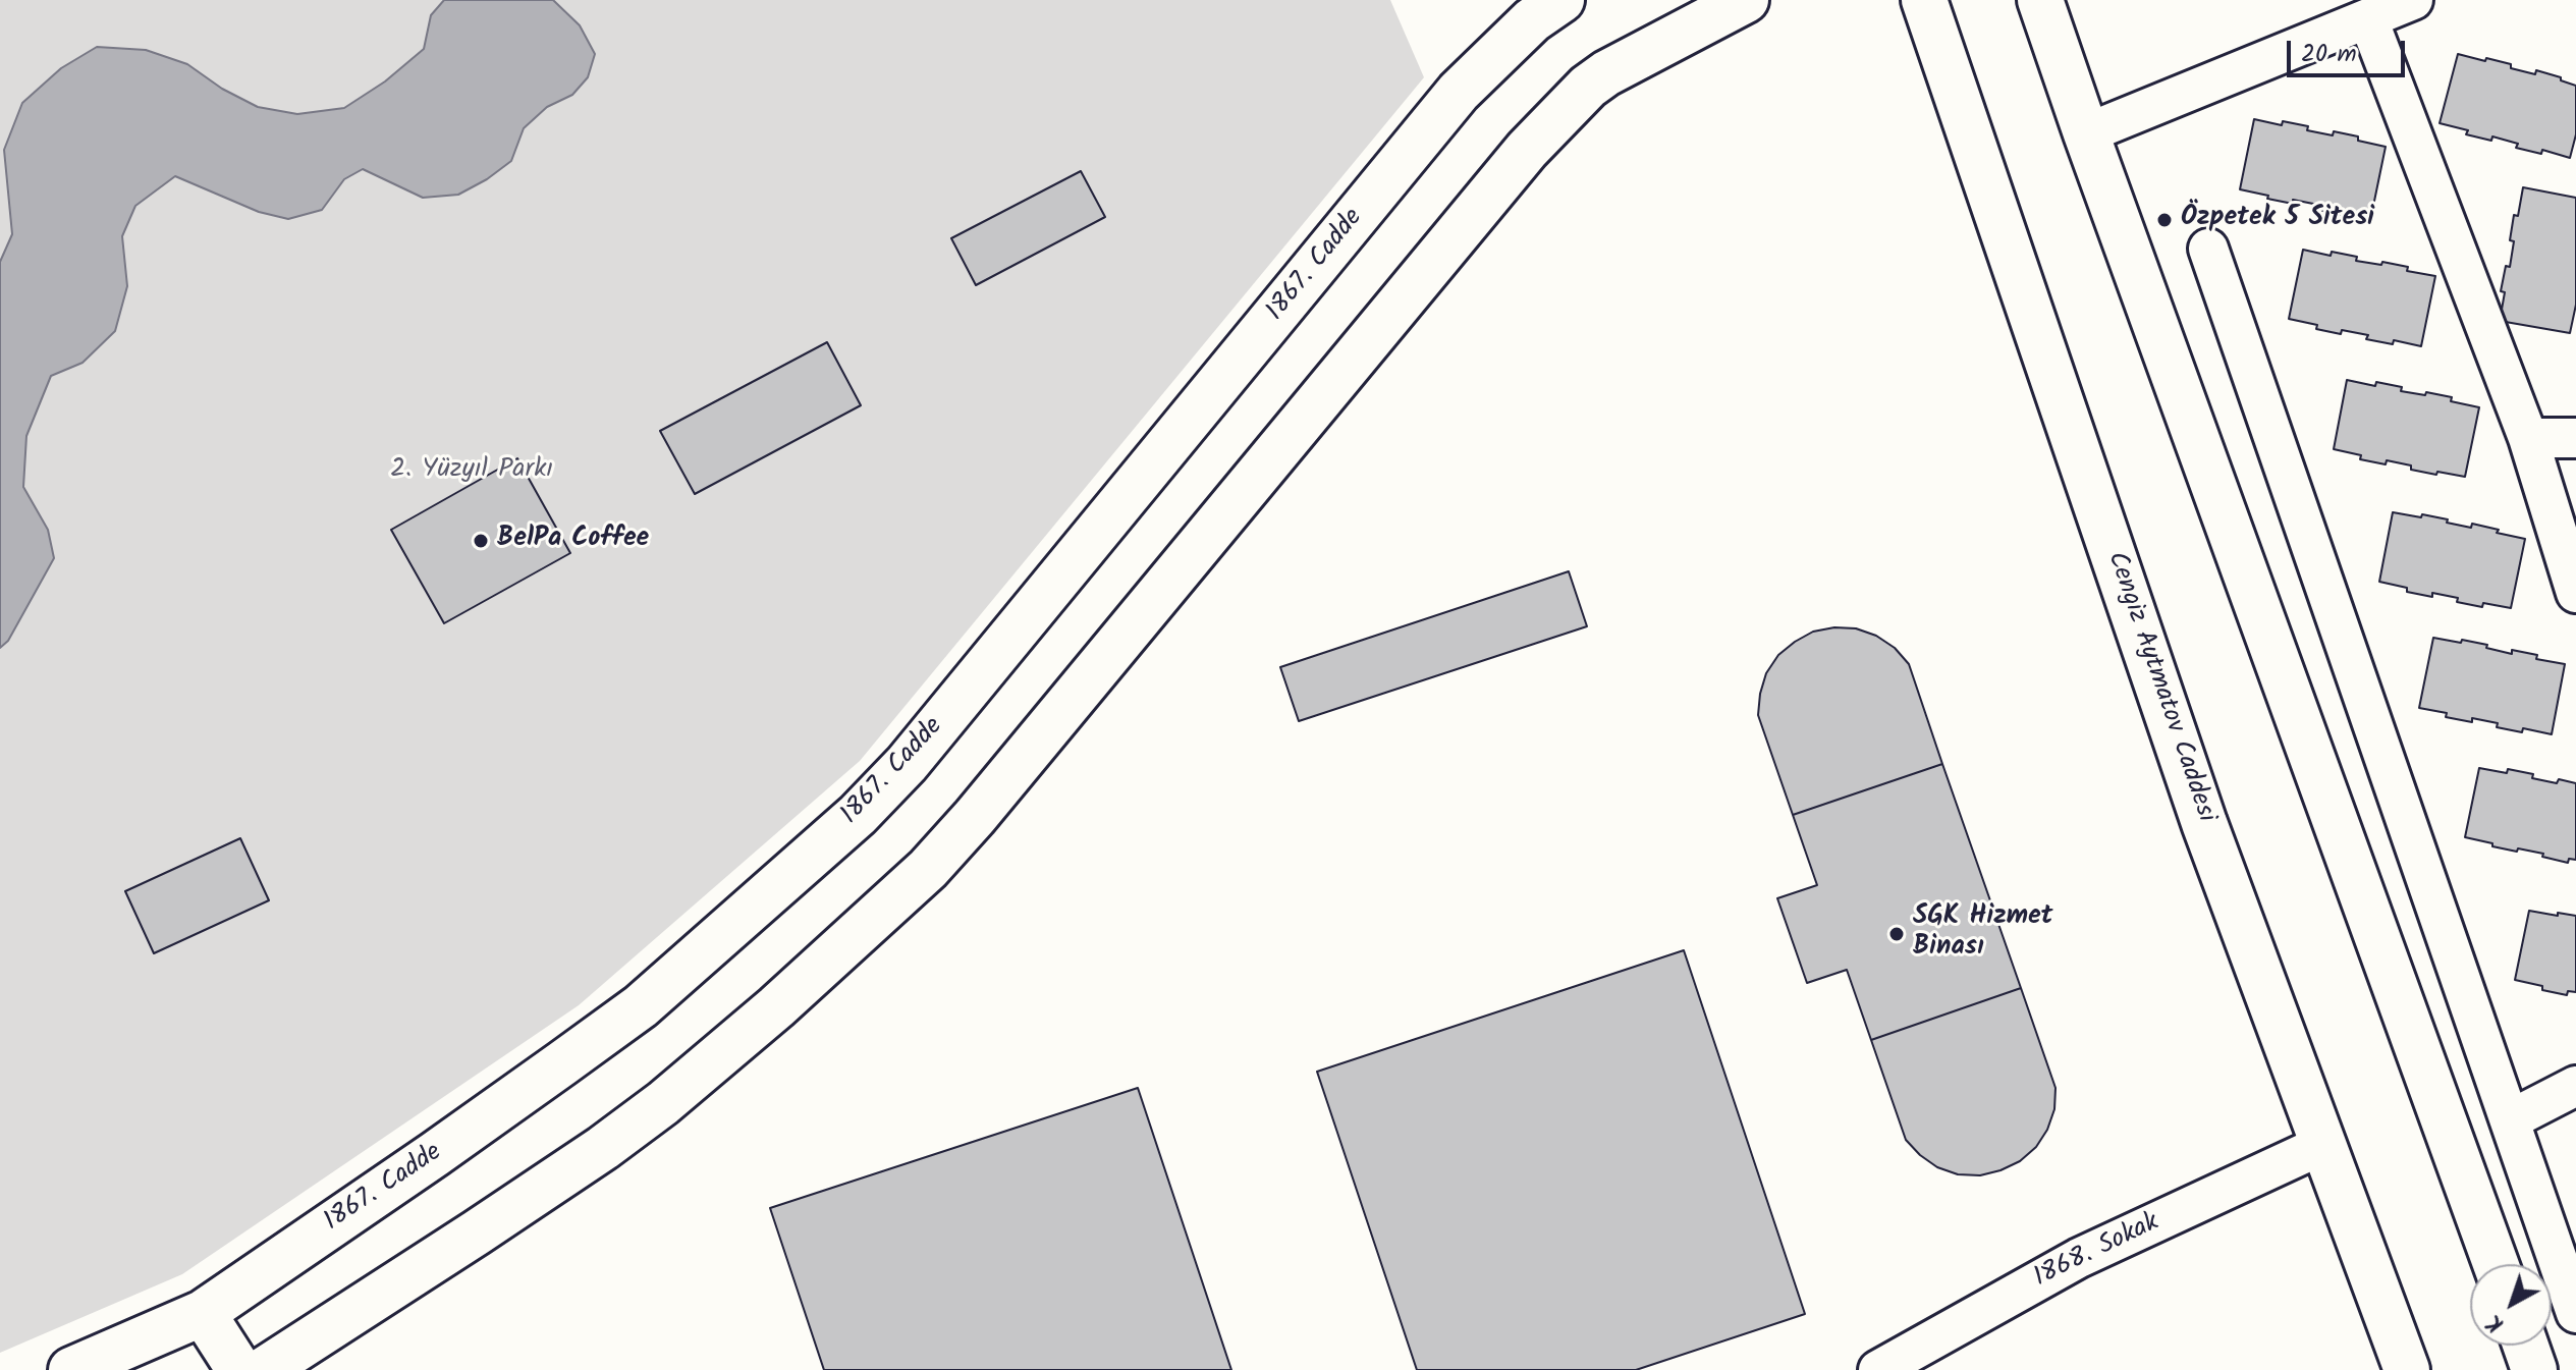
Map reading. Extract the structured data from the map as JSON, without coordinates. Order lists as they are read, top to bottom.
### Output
{
  "streets": {
    "street": ["1867. Cadde", "Cengiz Aytmatov Caddesi", "1868. Sokak"]
  },
  "crossings": [
    ["Cengiz Aytmatov Caddesi", "1868. Sokak"]
  ],
  "parks": ["2. Yüzyıl Parkı"],
  "places": ["Özpetek 5 Sitesi", "BelPa Coffee", "SGK Hizmet Binası"],
  "scale_bar": "20 m",
  "north": "bottom left"
}
